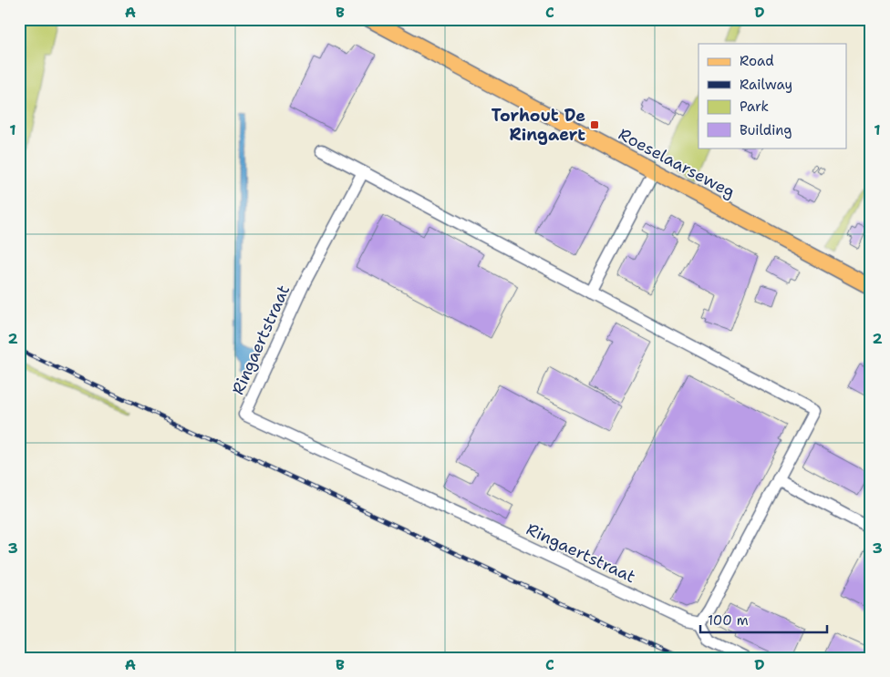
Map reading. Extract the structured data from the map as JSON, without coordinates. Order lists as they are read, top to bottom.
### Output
{
  "streets": {
    "main road": ["Roeselaarseweg"],
    "street": ["Ringaertstraat"]
  },
  "places": {
    "transit": ["Torhout De Ringaert"]
  },
  "legend": [
    "Road",
    "Railway",
    "Park",
    "Building"
  ],
  "scale_bar": "100 m",
  "grid": {
    "columns": [
      "A",
      "B",
      "C",
      "D"
    ],
    "rows": ["1", "2", "3"]
  }
}
